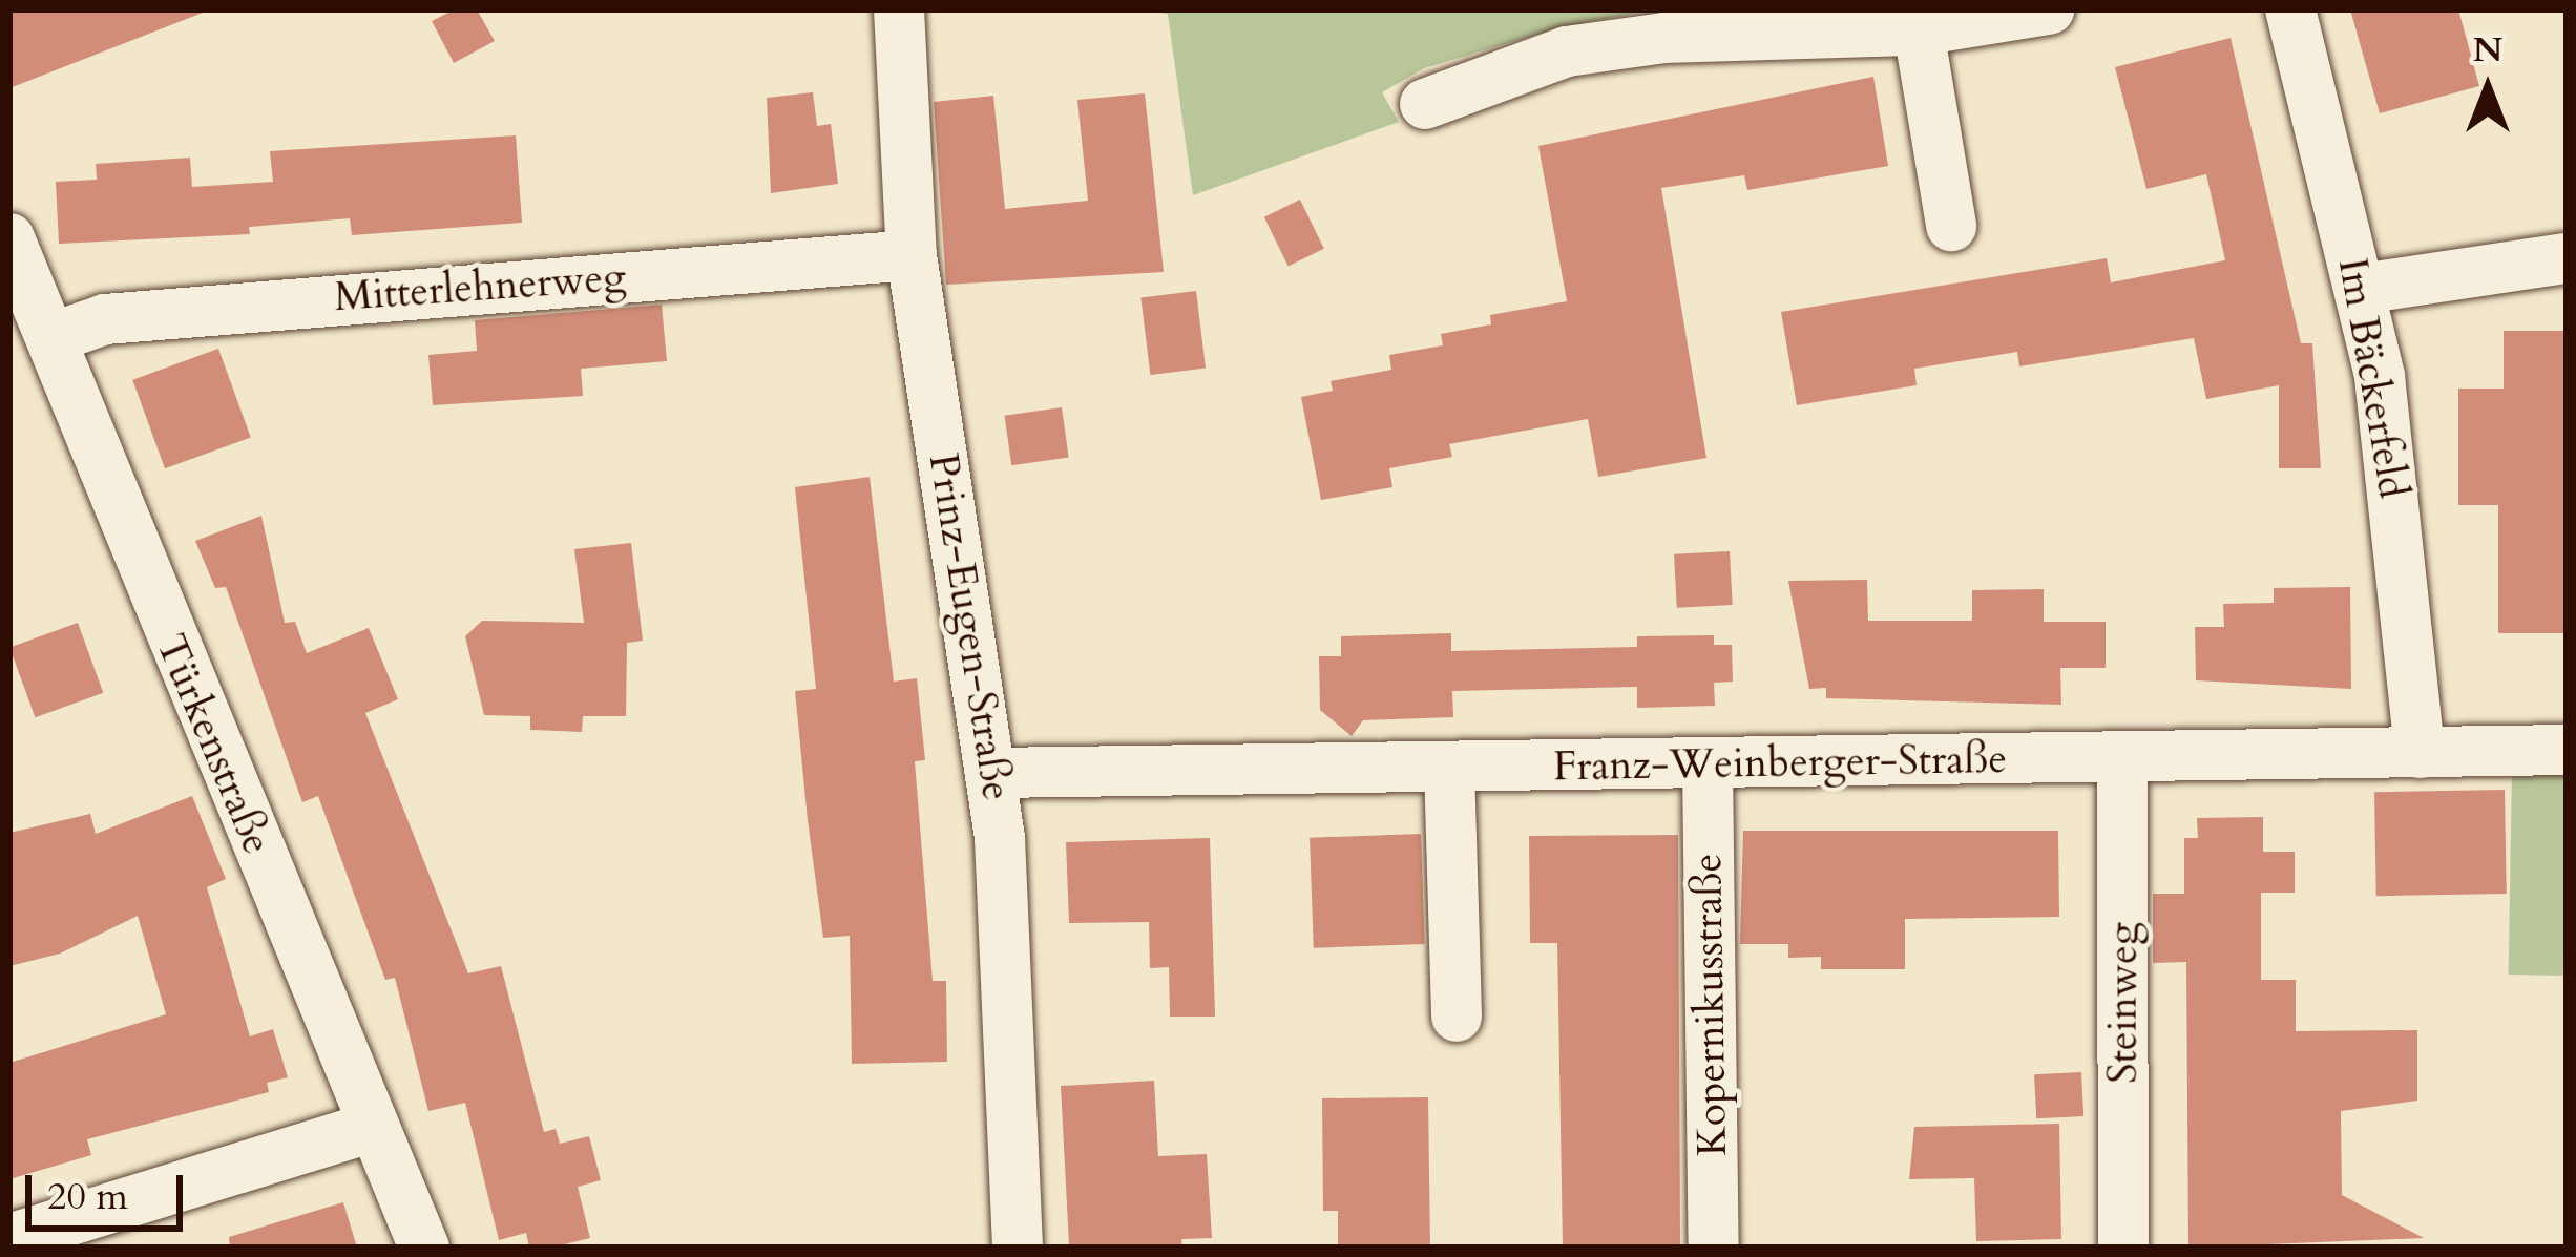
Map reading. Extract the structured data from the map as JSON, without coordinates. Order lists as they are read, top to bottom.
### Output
{
  "streets": {
    "street": [
      "Mitterlehnerweg",
      "Im Bäckerfeld",
      "Prinz-Eugen-Straße",
      "Türkenstraße",
      "Franz-Weinberger-Straße",
      "Steinweg",
      "Kopernikusstraße"
    ]
  },
  "crossings": [
    ["Mitterlehnerweg", "Prinz-Eugen-Straße"],
    ["Mitterlehnerweg", "Türkenstraße"],
    ["Im Bäckerfeld", "Franz-Weinberger-Straße"],
    ["Prinz-Eugen-Straße", "Franz-Weinberger-Straße"],
    ["Franz-Weinberger-Straße", "Steinweg"],
    ["Franz-Weinberger-Straße", "Kopernikusstraße"]
  ],
  "scale_bar": "20 m",
  "north": "top"
}
